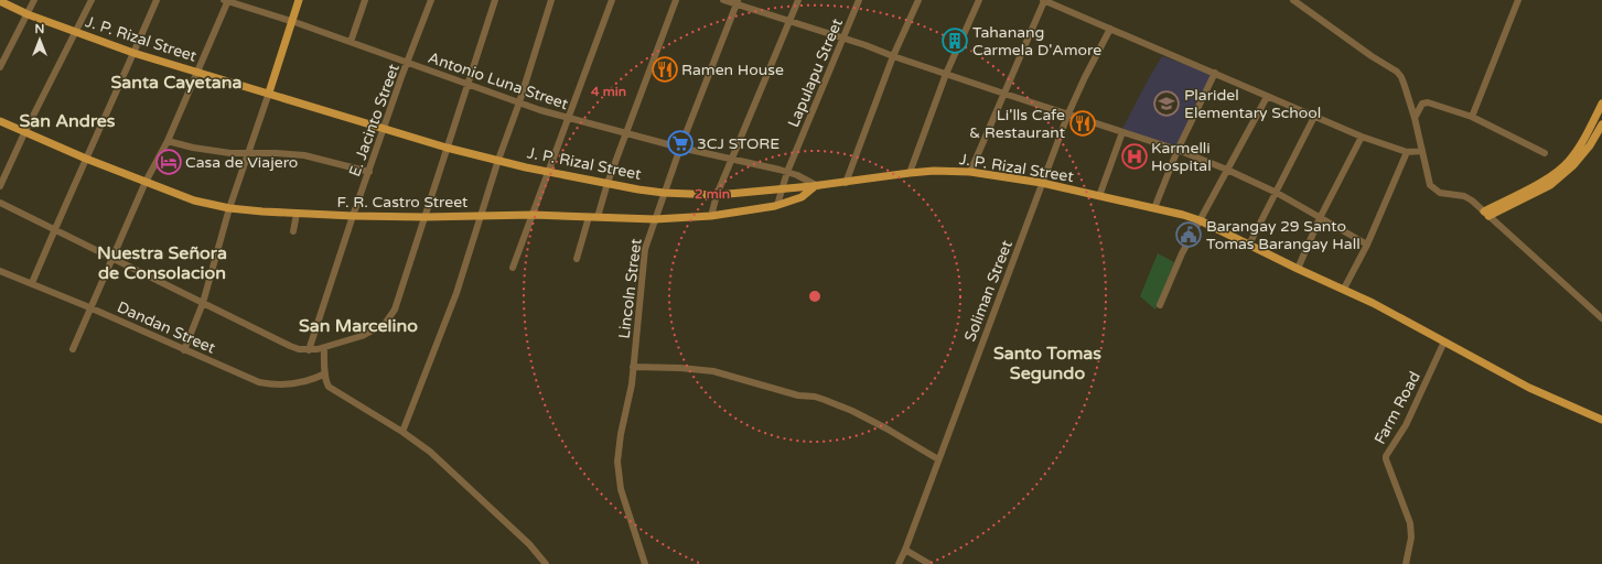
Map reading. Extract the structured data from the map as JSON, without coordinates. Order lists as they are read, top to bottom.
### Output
{
  "streets": {
    "main road": ["J. P. Rizal Street", "F. R. Castro Street"],
    "street": [
      "Lapulapu Street",
      "Antonio Luna Street",
      "E. Jacinto Street",
      "Lincoln Street",
      "Soliman Street",
      "Dandan Street",
      "Farm Road"
    ]
  },
  "crossings": [
    ["J. P. Rizal Street", "Lapulapu Street"],
    ["J. P. Rizal Street", "Antonio Luna Street"],
    ["J. P. Rizal Street", "E. Jacinto Street"],
    ["J. P. Rizal Street", "F. R. Castro Street"],
    ["J. P. Rizal Street", "Lincoln Street"],
    ["J. P. Rizal Street", "Soliman Street"],
    ["J. P. Rizal Street", "Farm Road"],
    ["Lapulapu Street", "Antonio Luna Street"],
    ["Lapulapu Street", "F. R. Castro Street"],
    ["Antonio Luna Street", "E. Jacinto Street"],
    ["Antonio Luna Street", "F. R. Castro Street"],
    ["Antonio Luna Street", "Lincoln Street"],
    ["E. Jacinto Street", "F. R. Castro Street"],
    ["F. R. Castro Street", "Lincoln Street"]
  ],
  "districts": [
    "Santa Cayetana",
    "San Andres",
    "Nuestra Señora de Consolacion",
    "San Marcelino",
    "Santo Tomas Segundo"
  ],
  "places": {
    "building": ["Tahanang Carmela D'Amore"],
    "restaurant": ["Ramen House", "Li'lls Cafe & Restaurant"],
    "school or university": ["Plaridel Elementary School"],
    "supermarket": ["3CJ STORE"],
    "hospital": ["Karmelli Hospital"],
    "hotel": ["Casa de Viajero"],
    "public building": ["Barangay 29 Santo Tomas Barangay Hall"]
  },
  "north": "top",
  "rings": ["4 min", "2 min"]
}
